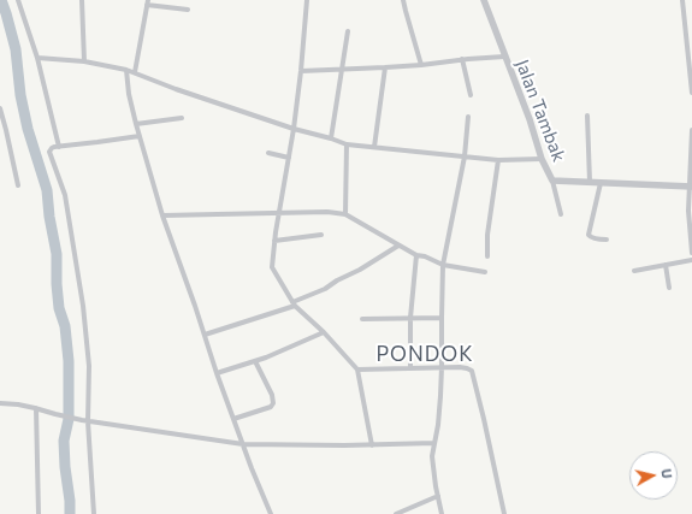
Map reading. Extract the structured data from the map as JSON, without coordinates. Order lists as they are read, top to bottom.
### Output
{
  "streets": {
    "street": ["Jalan Tambak"]
  },
  "districts": ["PONDOK"],
  "north": "right"
}
